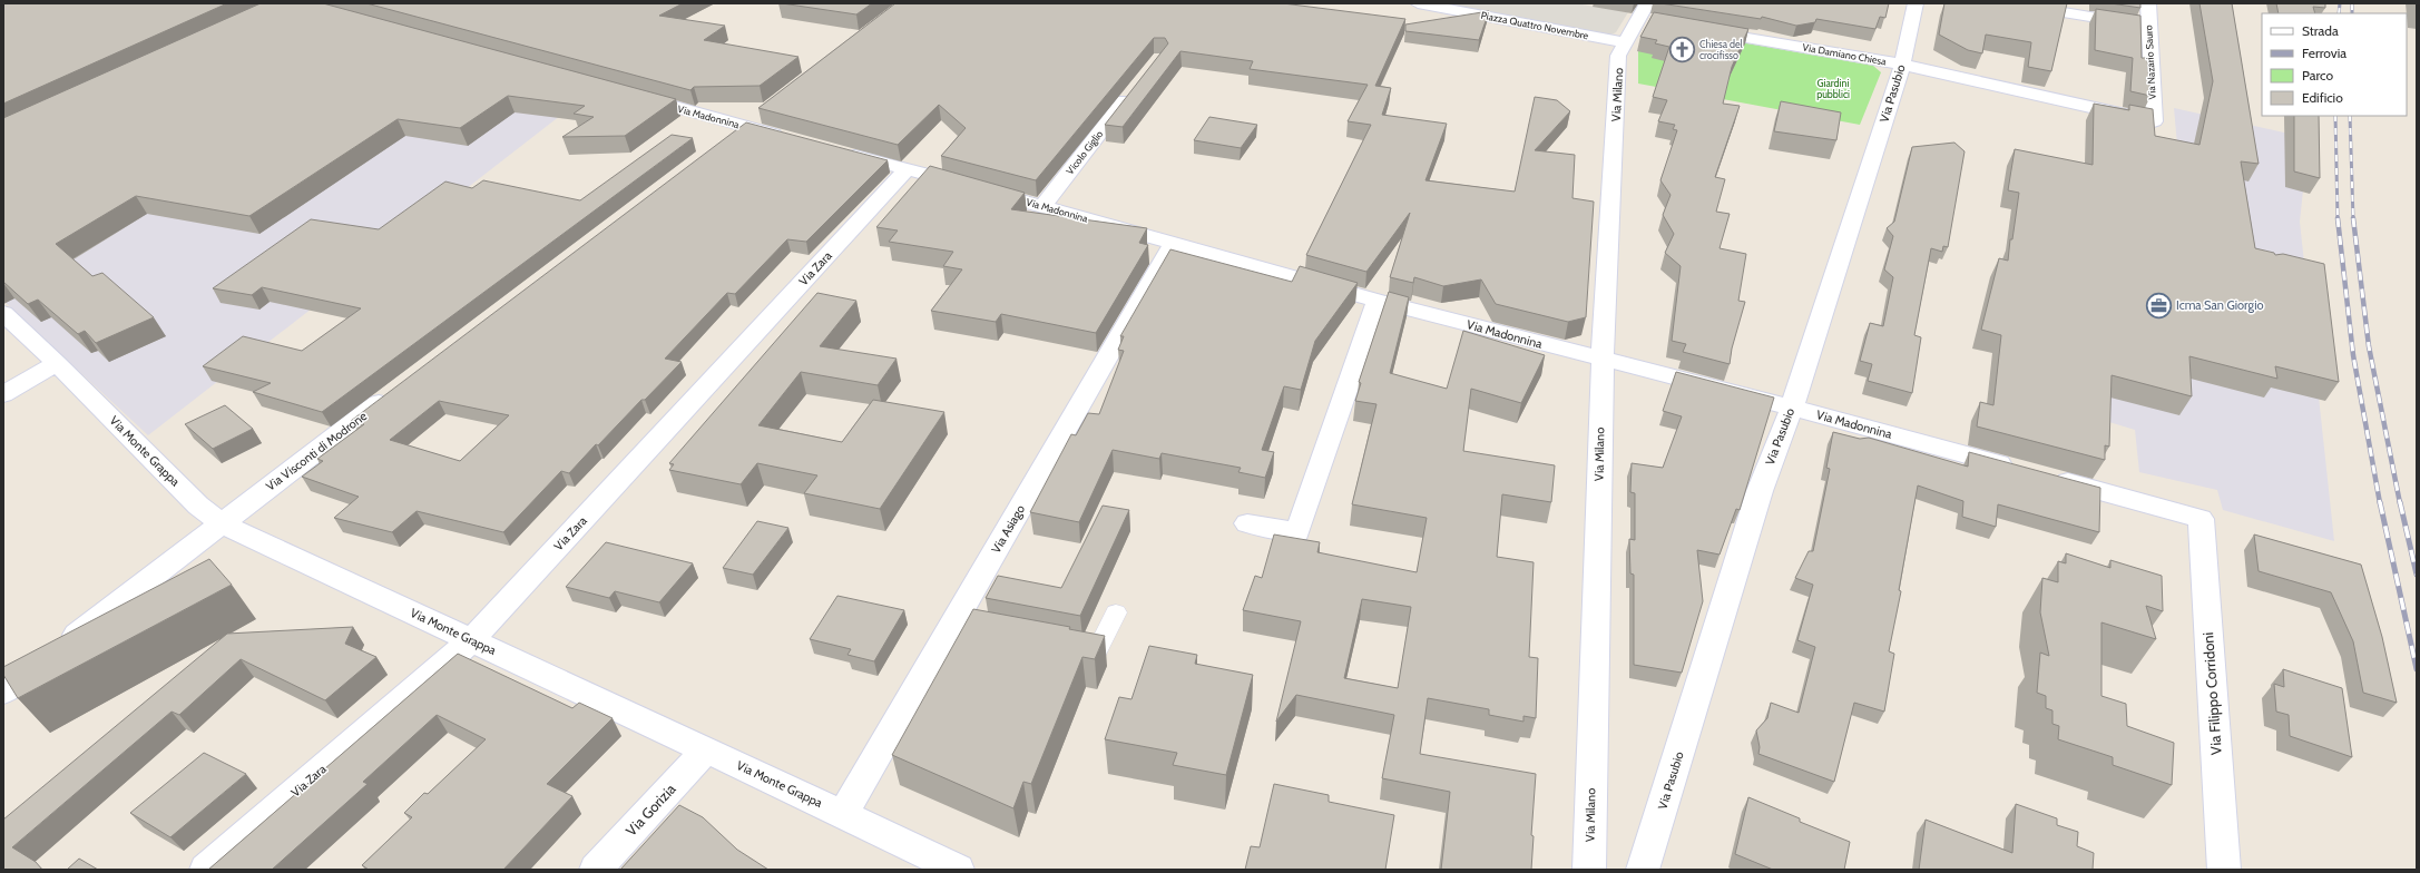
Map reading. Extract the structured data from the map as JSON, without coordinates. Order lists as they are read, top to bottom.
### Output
{
  "streets": {
    "street": [
      "Piazza Quattro Novembre",
      "Via Damiano Chiesa",
      "Via Nazario Sauro",
      "Via Pasubio",
      "Via Milano",
      "Via Madonnina",
      "Vicolo Giglio",
      "Via Zara",
      "Via Monte Grappa",
      "Via Visconti di Modrone",
      "Via Asiago",
      "Via Filippo Corridoni",
      "Via Gorizia"
    ]
  },
  "crossings": [
    ["Piazza Quattro Novembre", "Via Milano"],
    ["Via Damiano Chiesa", "Via Nazario Sauro"],
    ["Via Damiano Chiesa", "Via Pasubio"],
    ["Via Pasubio", "Via Madonnina"],
    ["Via Milano", "Via Madonnina"],
    ["Via Madonnina", "Vicolo Giglio"],
    ["Via Madonnina", "Via Zara"],
    ["Via Madonnina", "Via Asiago"],
    ["Via Zara", "Via Monte Grappa"],
    ["Via Monte Grappa", "Via Visconti di Modrone"],
    ["Via Monte Grappa", "Via Asiago"],
    ["Via Monte Grappa", "Via Gorizia"]
  ],
  "parks": ["Giardini pubblici"],
  "places": {
    "church": ["Chiesa del crocifisso"],
    "office": ["Icma San Giorgio"]
  },
  "legend": [
    "Strada",
    "Ferrovia",
    "Parco",
    "Edificio"
  ]
}
